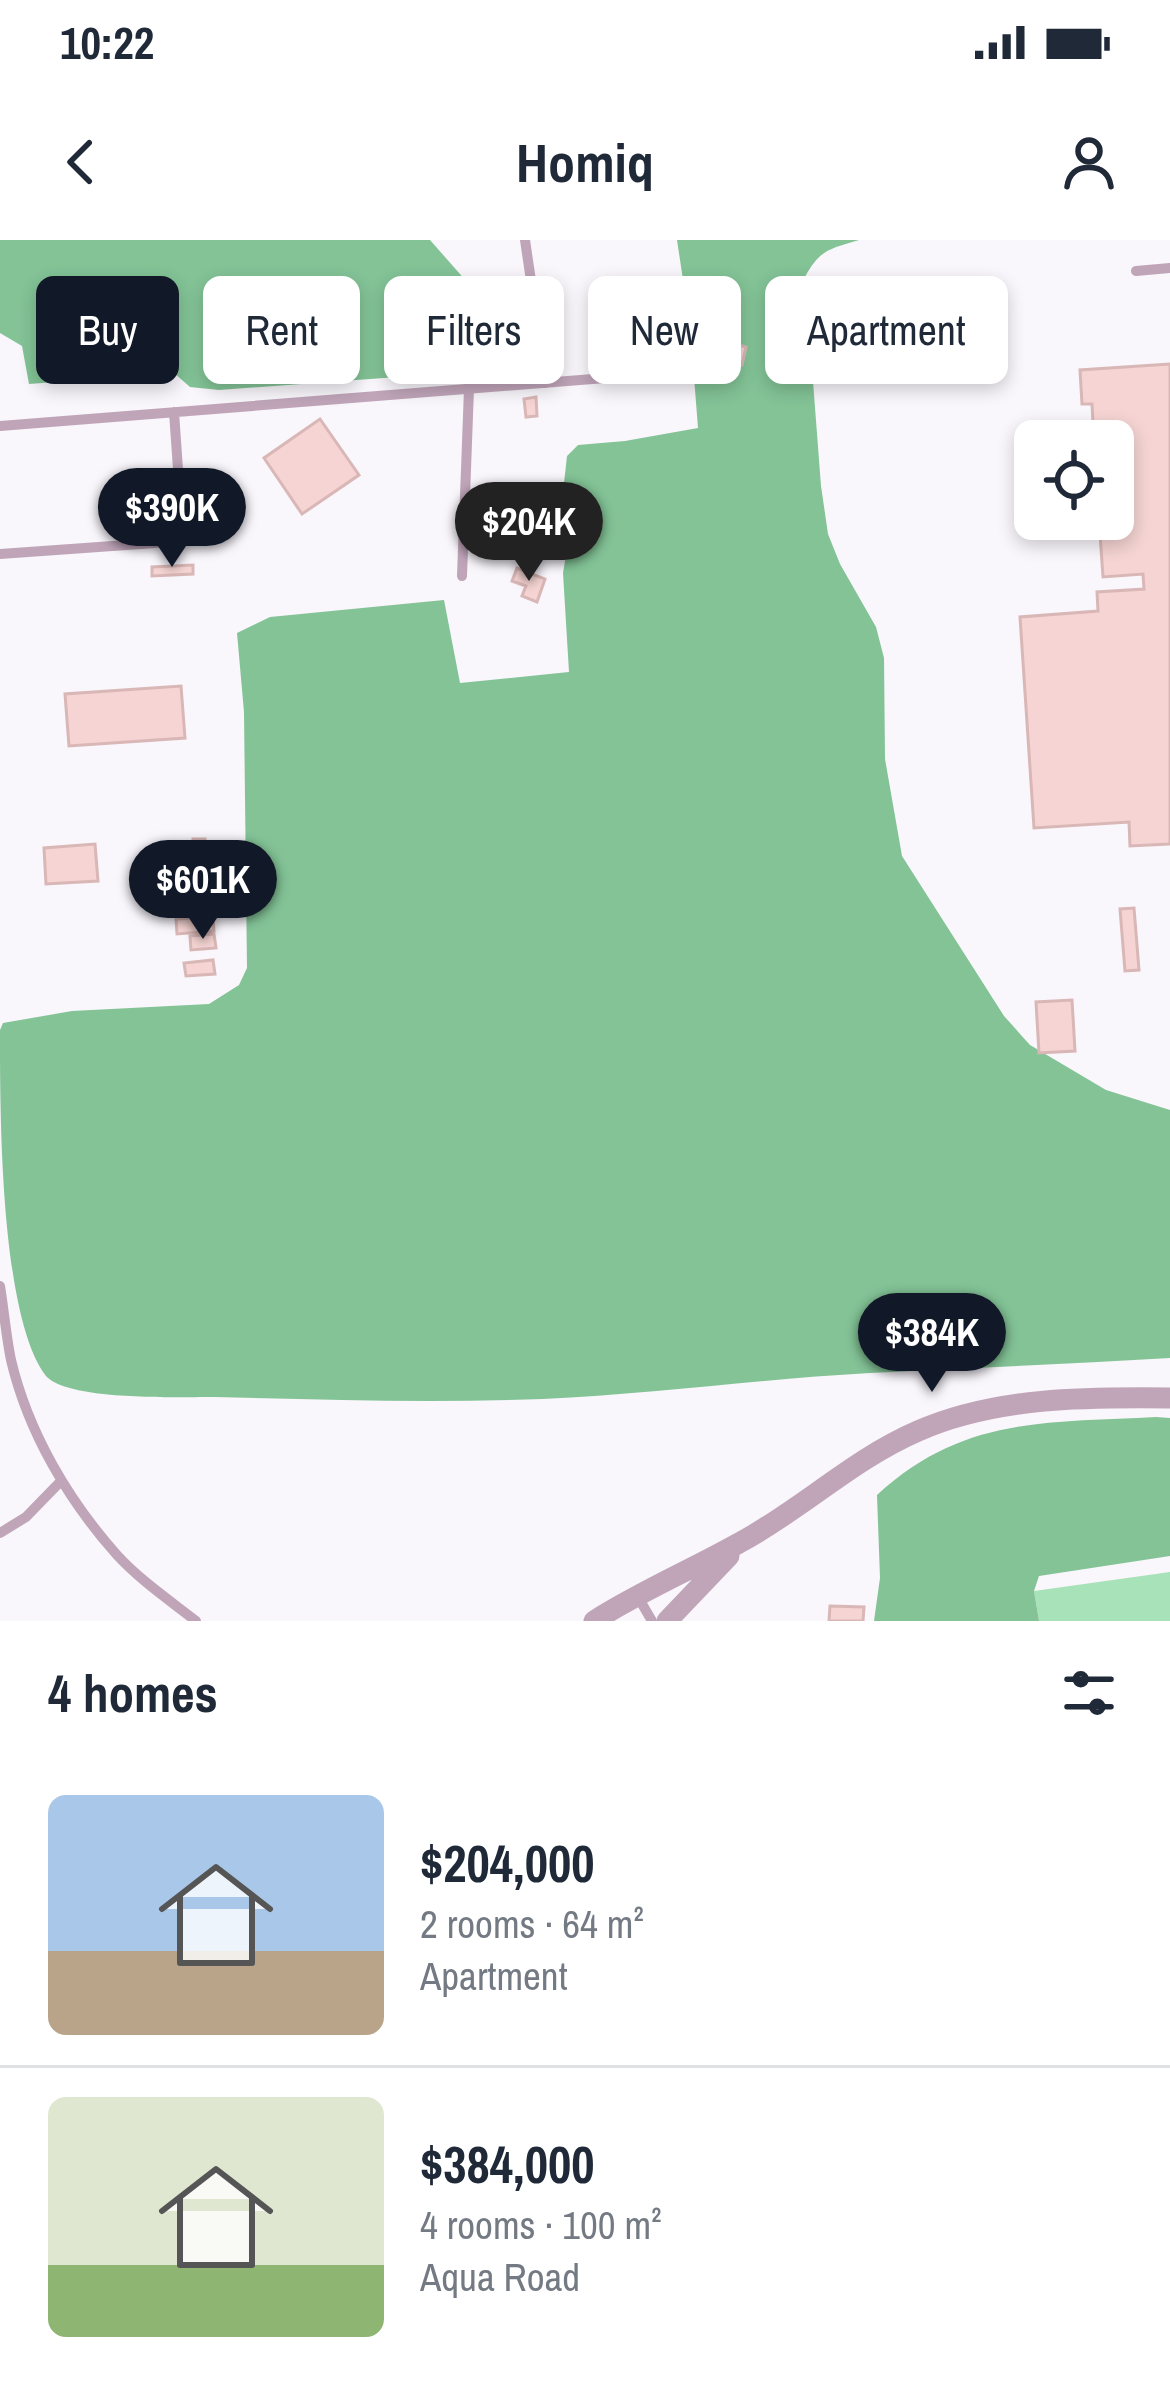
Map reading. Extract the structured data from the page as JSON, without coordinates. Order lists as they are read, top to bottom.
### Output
{
  "page": {
    "status": "10:22",
    "header": "Homiq",
    "chip": [
      "Buy",
      "Rent",
      "Filters",
      "New",
      "Apartment"
    ],
    "price": [
      "$390K",
      "$204K",
      "$601K",
      "$384K"
    ],
    "heading": "4 homes",
    "list": [
      {
        "name": "$204,000",
        "note": "2 rooms · 64 m² · Apartment"
      },
      {
        "name": "$384,000",
        "note": "4 rooms · 100 m² · Aqua Road"
      }
    ]
  }
}
